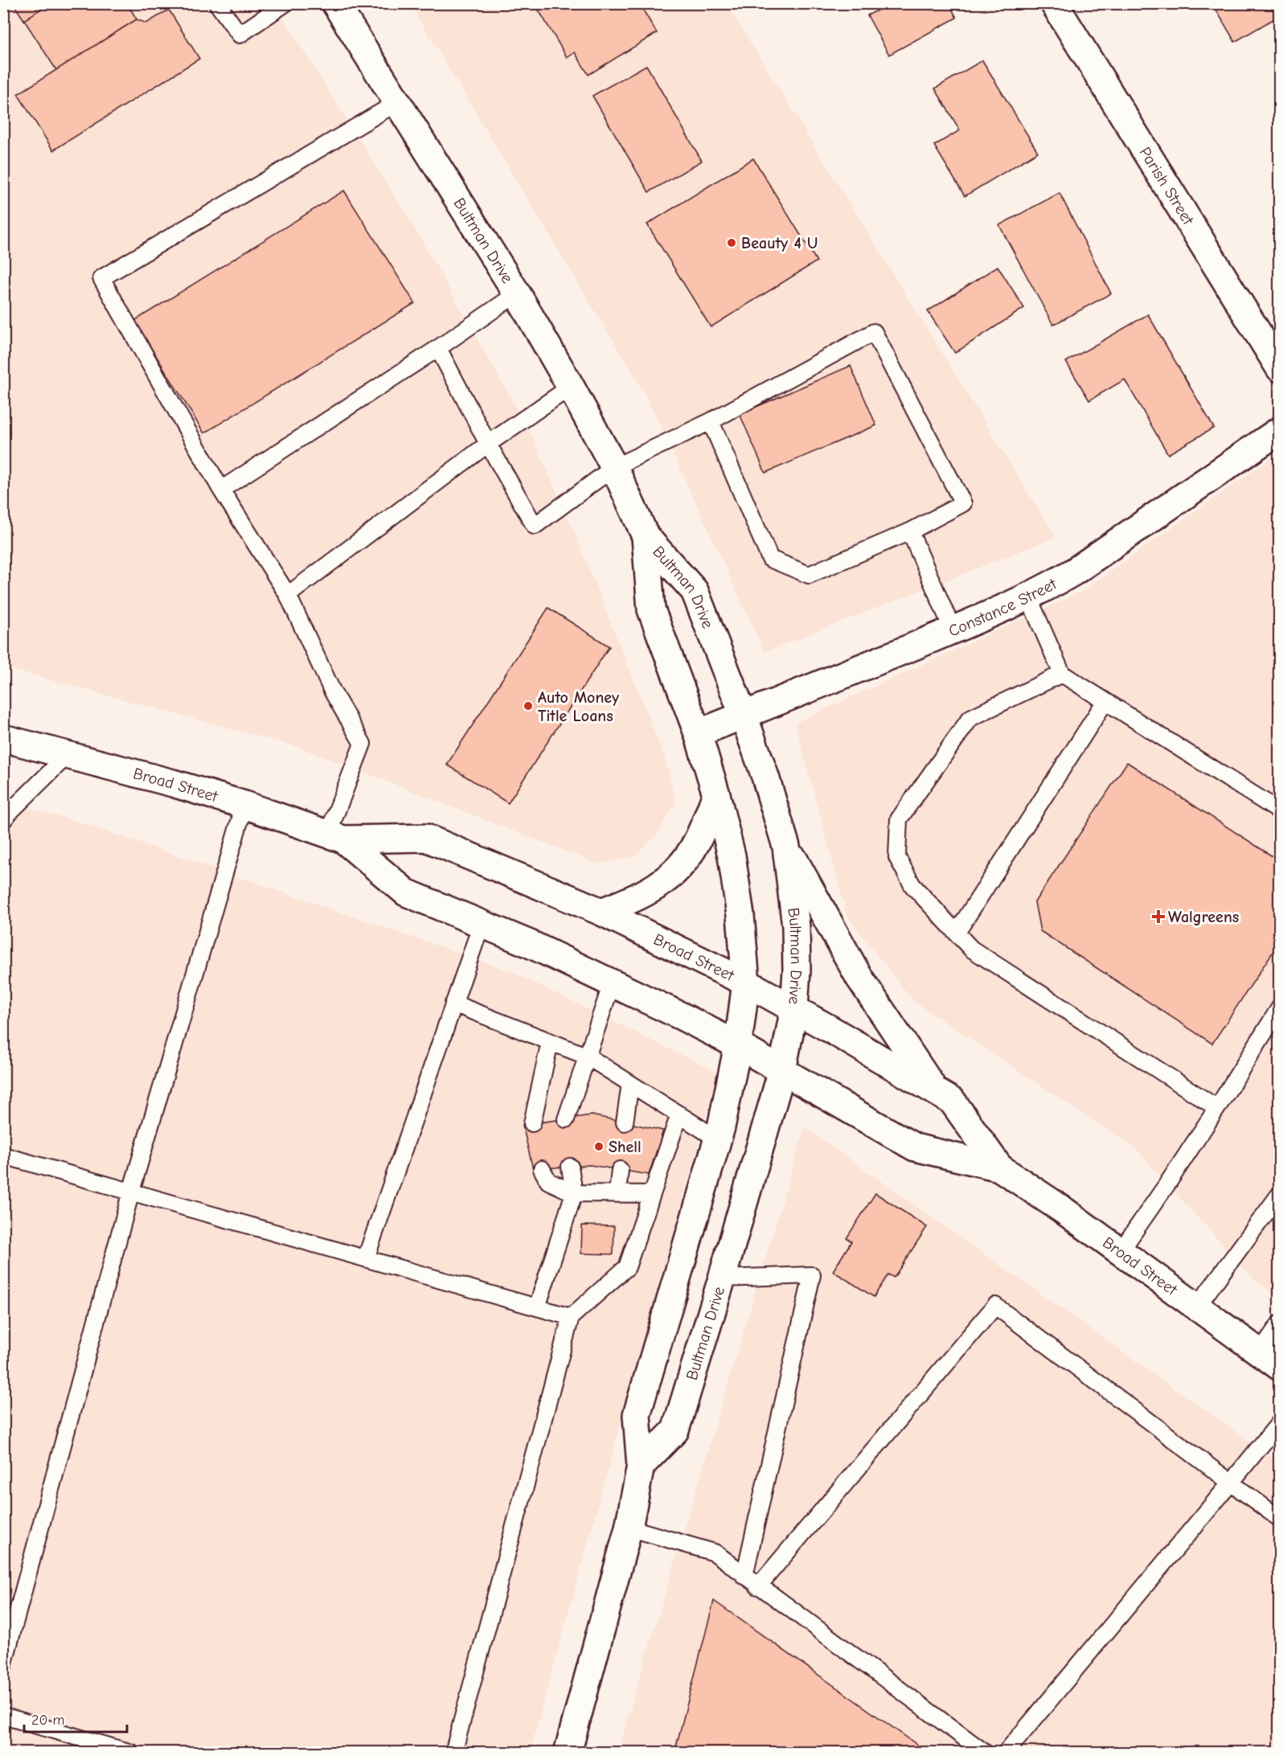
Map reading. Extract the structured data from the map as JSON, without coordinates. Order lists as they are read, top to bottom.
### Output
{
  "streets": {
    "main road": [
      "Parish Street",
      "Bultman Drive",
      "Constance Street",
      "Broad Street"
    ]
  },
  "crossings": [
    ["Bultman Drive", "Constance Street"],
    ["Bultman Drive", "Broad Street"]
  ],
  "places": {
    "other": ["Beauty 4 U", "Auto Money Title Loans", "Shell"],
    "health": ["Walgreens"]
  },
  "scale_bar": "20 m"
}
